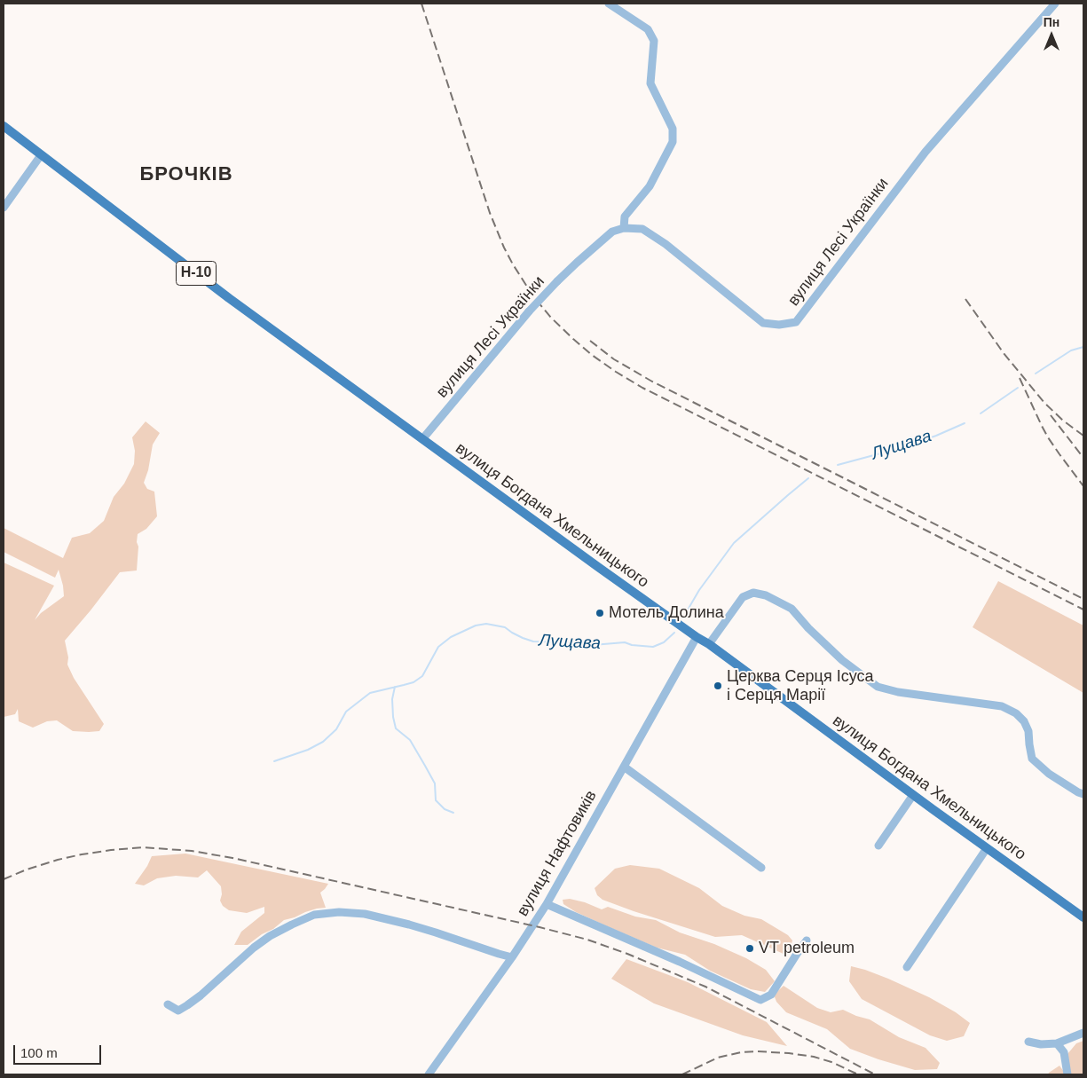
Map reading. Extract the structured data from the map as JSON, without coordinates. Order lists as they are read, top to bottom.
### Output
{
  "streets": {
    "main road": ["Н-10", "вулиця Богдана Хмельницького"],
    "street": ["вулиця Лесі Українки", "вулиця Нафтовиків"]
  },
  "crossings": [
    ["вулиця Лесі Українки", "вулиця Богдана Хмельницького"],
    ["Н-10", "вулиця Богдана Хмельницького"],
    ["вулиця Богдана Хмельницького", "вулиця Нафтовиків"]
  ],
  "districts": ["БРОЧКІВ"],
  "water": ["Лущава"],
  "places": ["Мотель Долина", "Церква Серця Ісуса і Серця Марії", "VT petroleum"],
  "scale_bar": "100 m",
  "north": "top"
}
